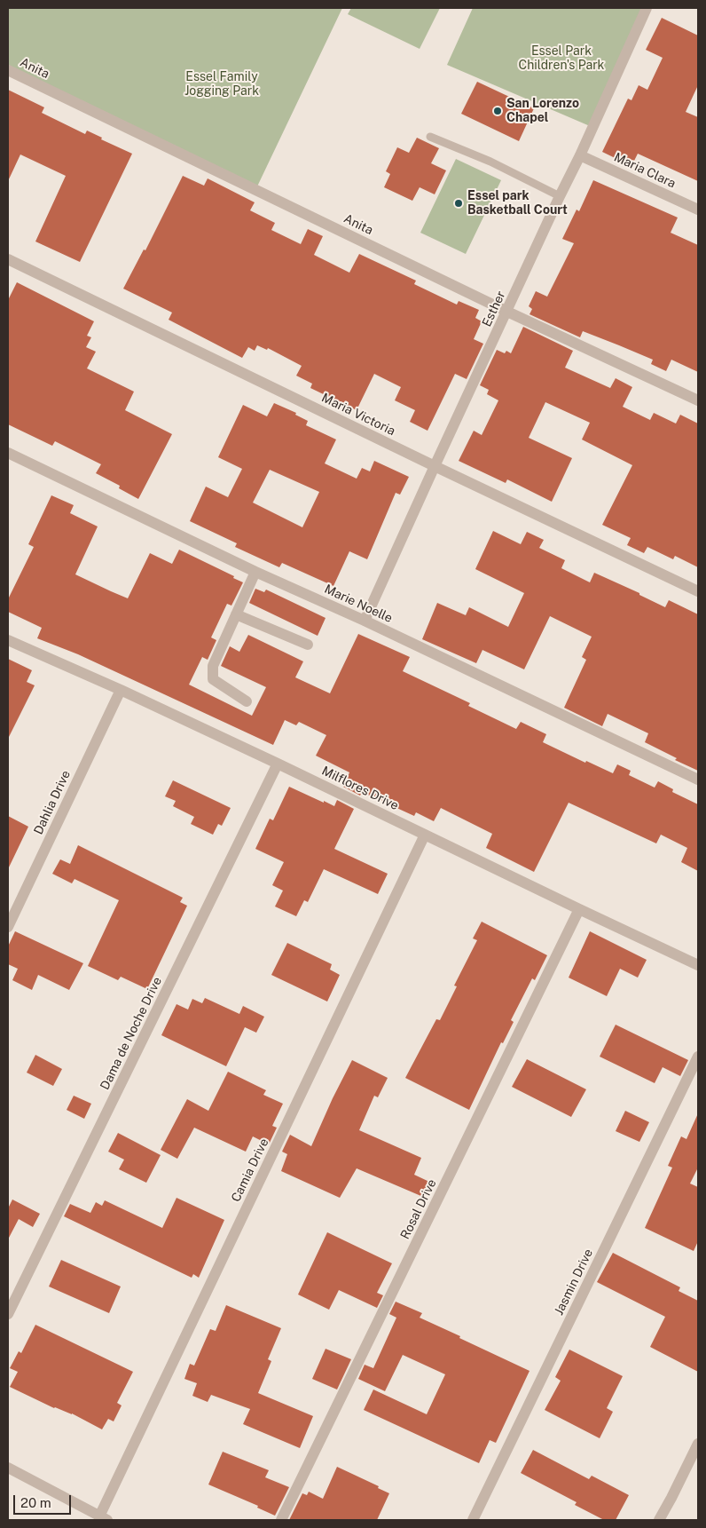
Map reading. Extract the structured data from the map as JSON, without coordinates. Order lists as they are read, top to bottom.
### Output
{
  "streets": {
    "street": [
      "Anita",
      "Maria Clara",
      "Esther",
      "Maria Victoria",
      "Marie Noelle",
      "Milflores Drive",
      "Dahlia Drive",
      "Dama de Noche Drive",
      "Camia Drive",
      "Rosal Drive",
      "Jasmin Drive"
    ]
  },
  "crossings": [
    ["Anita", "Esther"],
    ["Maria Clara", "Esther"],
    ["Esther", "Maria Victoria"],
    ["Esther", "Marie Noelle"],
    ["Milflores Drive", "Dahlia Drive"],
    ["Milflores Drive", "Dama de Noche Drive"],
    ["Milflores Drive", "Camia Drive"],
    ["Milflores Drive", "Rosal Drive"]
  ],
  "parks": ["Essel Park Children's Park", "Essel Family Jogging Park"],
  "places": ["San Lorenzo Chapel", "Essel park Basketball Court"],
  "scale_bar": "20 m"
}
